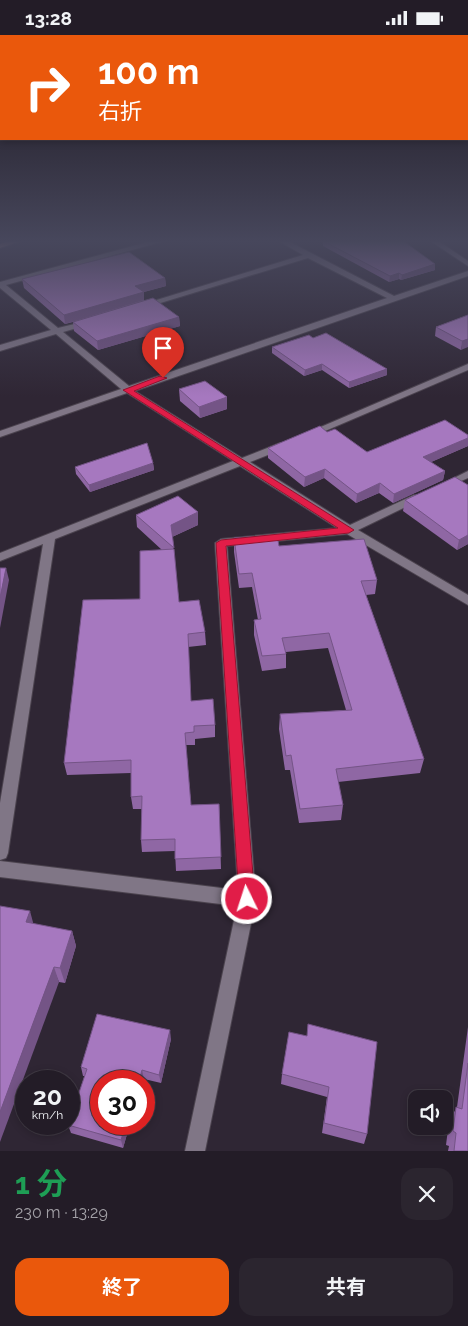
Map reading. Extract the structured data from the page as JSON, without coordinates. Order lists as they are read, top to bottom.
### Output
{
  "page": {
    "status": "13:28",
    "turn": ["100 m", "右折"],
    "speed": "20 km/h",
    "limit": "30",
    "heading": ["1 分", "230 m · 13:29"],
    "buttons": ["終了", "共有"]
  }
}
